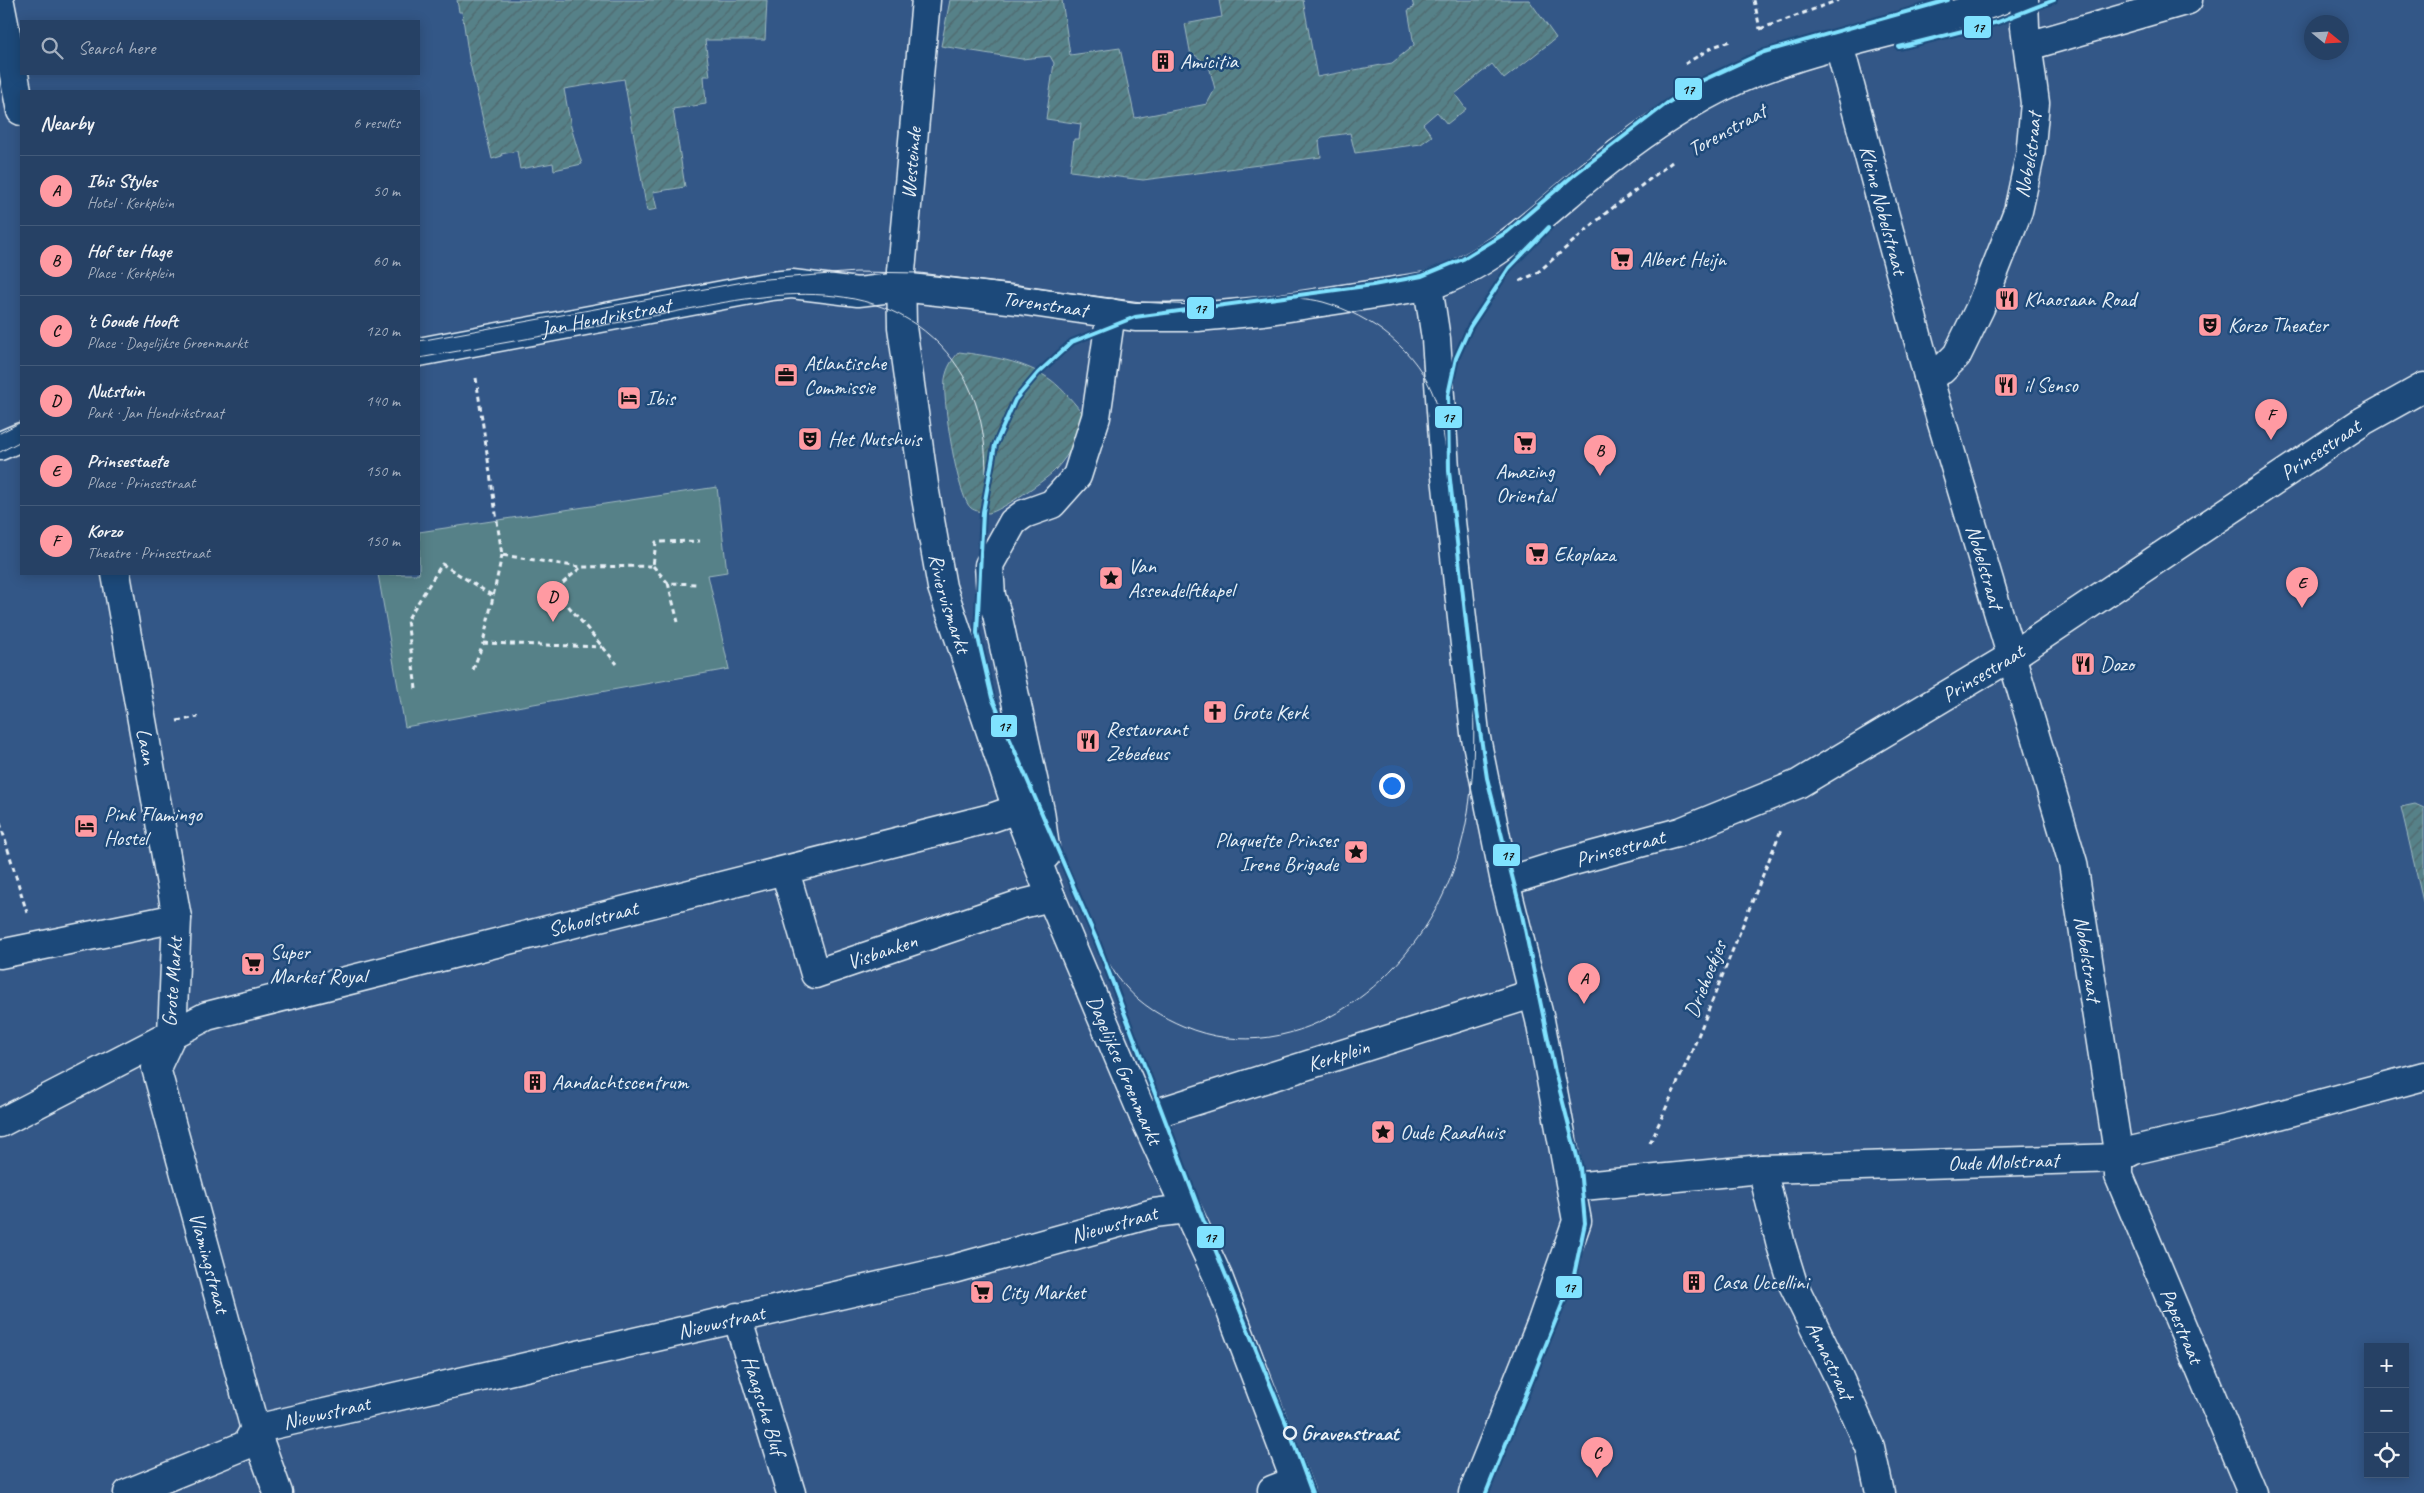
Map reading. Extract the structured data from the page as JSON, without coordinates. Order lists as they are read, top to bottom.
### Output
{
  "streets": {
    "street": [
      "Torenstraat",
      "Nobelstraat",
      "Westeinde",
      "Kleine Nobelstraat",
      "Jan Hendrikstraat",
      "Prinsestraat",
      "Riviervismarkt",
      "Laan",
      "Schoolstraat",
      "Visbanken",
      "Grote Markt",
      "Kerkplein",
      "Dagelijkse Groenmarkt",
      "Oude Molstraat",
      "Nieuwstraat",
      "Vlamingstraat",
      "Papestraat",
      "Annastraat",
      "Haagsche Bluf"
    ],
    "path": ["Driehoekjes"]
  },
  "crossings": [
    ["Torenstraat", "Westeinde"],
    ["Torenstraat", "Kleine Nobelstraat"],
    ["Torenstraat", "Jan Hendrikstraat"],
    ["Nobelstraat", "Kleine Nobelstraat"],
    ["Nobelstraat", "Prinsestraat"],
    ["Nobelstraat", "Oude Molstraat"],
    ["Nobelstraat", "Papestraat"],
    ["Westeinde", "Jan Hendrikstraat"],
    ["Westeinde", "Riviervismarkt"],
    ["Prinsestraat", "Driehoekjes"],
    ["Riviervismarkt", "Schoolstraat"],
    ["Riviervismarkt", "Visbanken"],
    ["Riviervismarkt", "Dagelijkse Groenmarkt"],
    ["Laan", "Grote Markt"],
    ["Schoolstraat", "Visbanken"],
    ["Schoolstraat", "Grote Markt"],
    ["Schoolstraat", "Vlamingstraat"],
    ["Visbanken", "Dagelijkse Groenmarkt"],
    ["Driehoekjes", "Oude Molstraat"],
    ["Grote Markt", "Vlamingstraat"],
    ["Kerkplein", "Dagelijkse Groenmarkt"],
    ["Dagelijkse Groenmarkt", "Nieuwstraat"],
    ["Oude Molstraat", "Papestraat"],
    ["Oude Molstraat", "Annastraat"],
    ["Nieuwstraat", "Vlamingstraat"],
    ["Nieuwstraat", "Haagsche Bluf"]
  ],
  "places": {
    "building": ["Amicitia", "Aandachtscentrum", "Casa Uccellini"],
    "supermarket": [
      "Albert Heijn",
      "Amazing Oriental",
      "Ekoplaza",
      "Super Market Royal",
      "City Market"
    ],
    "restaurant": [
      "Khaosaan Road",
      "il Senso",
      "Dozo",
      "Restaurant Zebedeus"
    ],
    "theatre": ["Korzo Theater", "Het Nutshuis"],
    "office": ["Atlantische Commissie"],
    "hotel": ["Ibis", "Pink Flamingo Hostel"],
    "place": ["Van Assendelftkapel", "Plaquette Prinses Irene Brigade", "Oude Raadhuis"],
    "church": ["Grote Kerk"],
    "other": ["Gravenstraat"]
  },
  "lines": ["transit line 17"],
  "north": "right",
  "page": {
    "search": "Search here",
    "heading": ["Nearby", "6 results"],
    "list": [
      {
        "mark": "A",
        "name": "Ibis Styles",
        "note": "Hotel · Kerkplein",
        "value": "50 m"
      },
      {
        "mark": "B",
        "name": "Hof ter Hage",
        "note": "Place · Kerkplein",
        "value": "60 m"
      },
      {
        "mark": "C",
        "name": "'t Goude Hooft",
        "note": "Place · Dagelijkse Groenmarkt",
        "value": "120 m"
      },
      {
        "mark": "D",
        "name": "Nutstuin",
        "note": "Park · Jan Hendrikstraat",
        "value": "140 m"
      },
      {
        "mark": "E",
        "name": "Prinsestaete",
        "note": "Place · Prinsestraat",
        "value": "150 m"
      },
      {
        "mark": "F",
        "name": "Korzo",
        "note": "Theatre · Prinsestraat",
        "value": "150 m"
      }
    ],
    "pins": [
      "F",
      "B",
      "E",
      "D",
      "A",
      "C"
    ],
    "map_buttons": ["+", "−"]
  }
}
